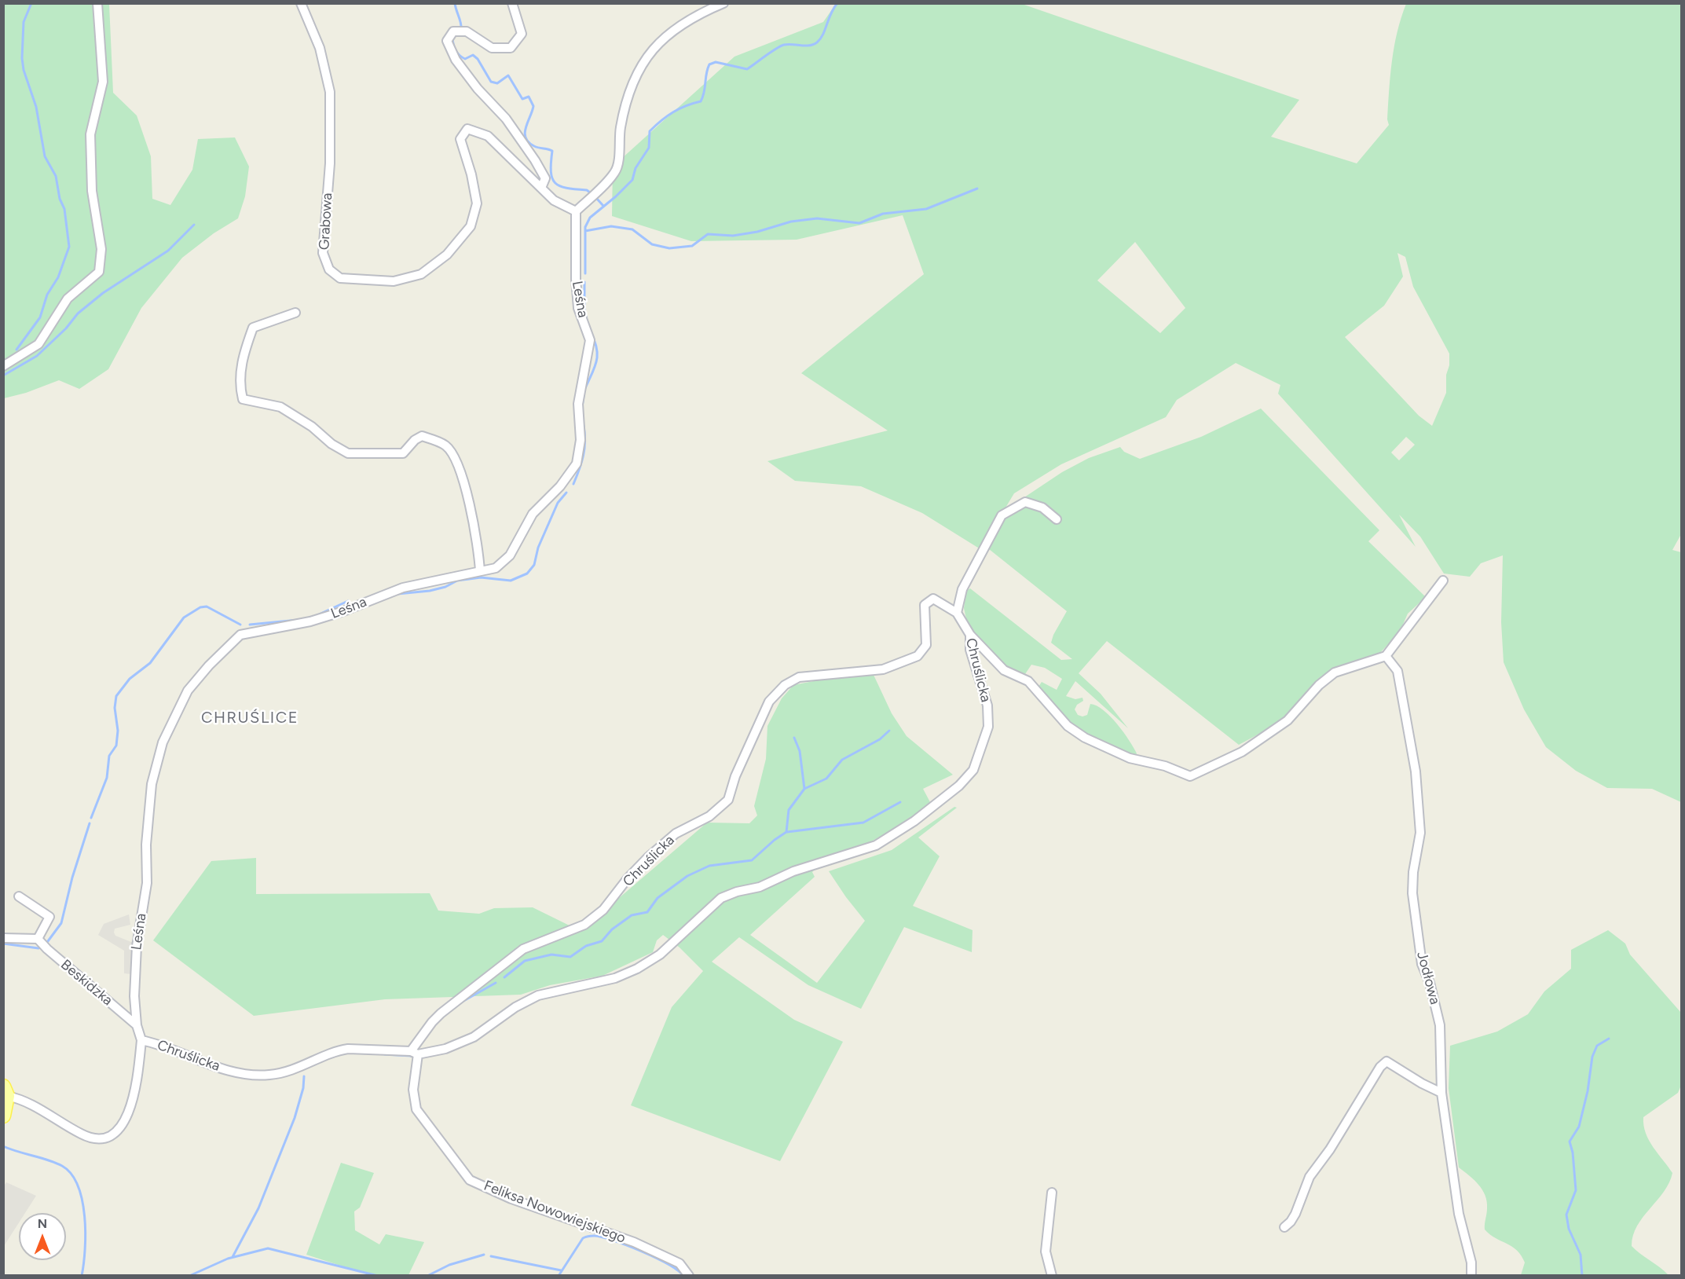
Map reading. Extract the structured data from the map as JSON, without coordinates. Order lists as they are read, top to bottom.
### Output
{
  "streets": {
    "main road": ["Chruślicka"],
    "street": [
      "Grabowa",
      "Leśna",
      "Jodłowa",
      "Beskidzka",
      "Feliksa Nowowiejskiego"
    ]
  },
  "crossings": [
    ["Grabowa", "Leśna"],
    ["Leśna", "Chruślicka"],
    ["Leśna", "Beskidzka"],
    ["Chruślicka", "Feliksa Nowowiejskiego"]
  ],
  "districts": ["CHRUŚLICE"],
  "north": "top"
}
